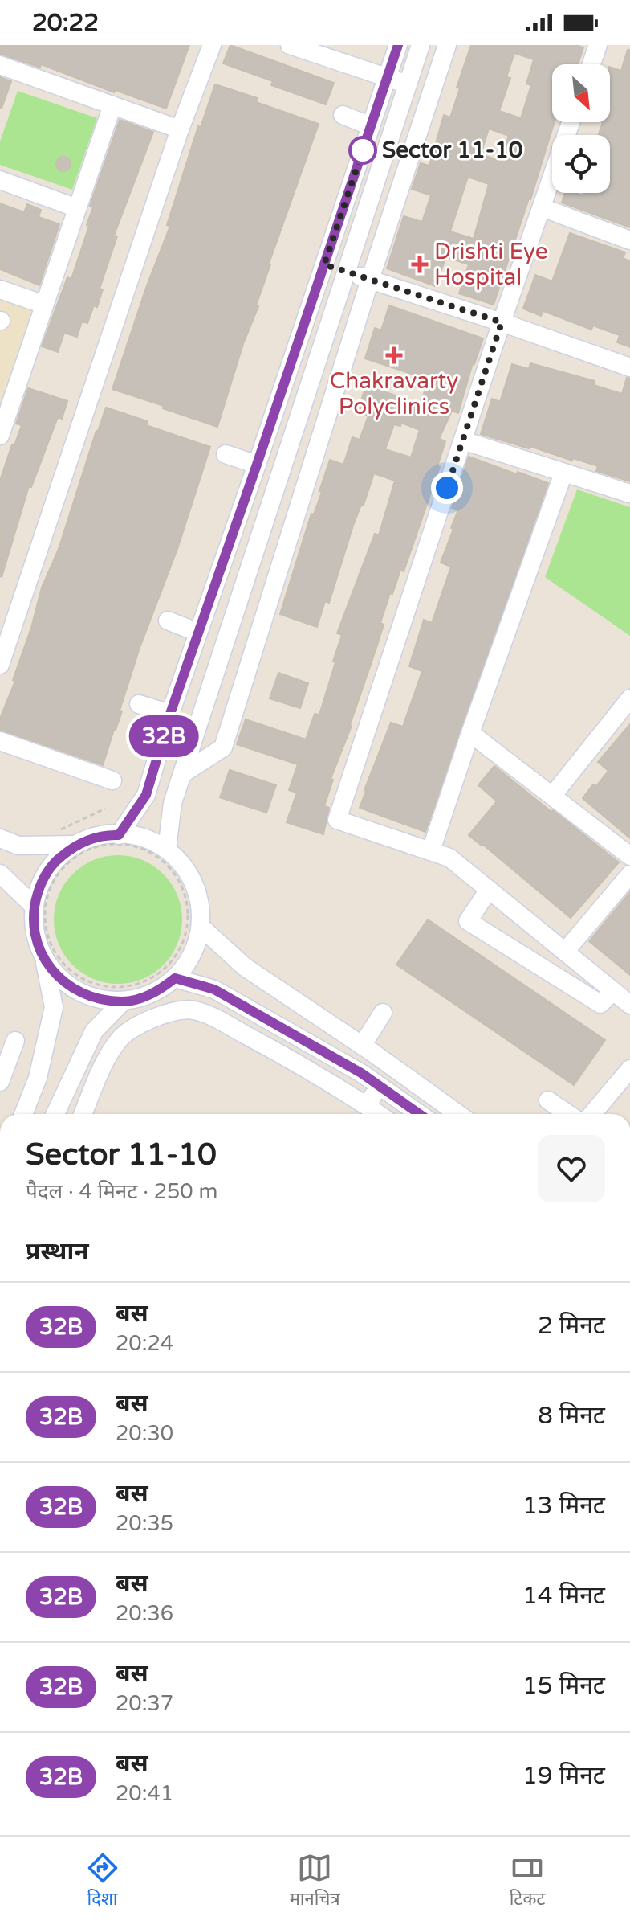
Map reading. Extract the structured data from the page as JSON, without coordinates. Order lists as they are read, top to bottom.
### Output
{
  "places": {
    "other": ["Sector 11-10"],
    "health": ["Drishti Eye Hospital", "Chakravarty Polyclinics"]
  },
  "lines": ["bus line 32B"],
  "north": "bottom right",
  "page": {
    "status": "20:22",
    "on_map": "32B",
    "heading": [
      ["Sector 11-10", "पैदल · 4 मिनट · 250 m"],
      "प्रस्थान"
    ],
    "list": [
      {
        "mark": "32B",
        "name": "बस",
        "note": "20:24",
        "value": "2 मिनट"
      },
      {
        "mark": "32B",
        "name": "बस",
        "note": "20:30",
        "value": "8 मिनट"
      },
      {
        "mark": "32B",
        "name": "बस",
        "note": "20:35",
        "value": "13 मिनट"
      },
      {
        "mark": "32B",
        "name": "बस",
        "note": "20:36",
        "value": "14 मिनट"
      },
      {
        "mark": "32B",
        "name": "बस",
        "note": "20:37",
        "value": "15 मिनट"
      },
      {
        "mark": "32B",
        "name": "बस",
        "note": "20:41",
        "value": "19 मिनट"
      }
    ],
    "tabs": ["दिशा", "मानचित्र", "टिकट"]
  }
}
